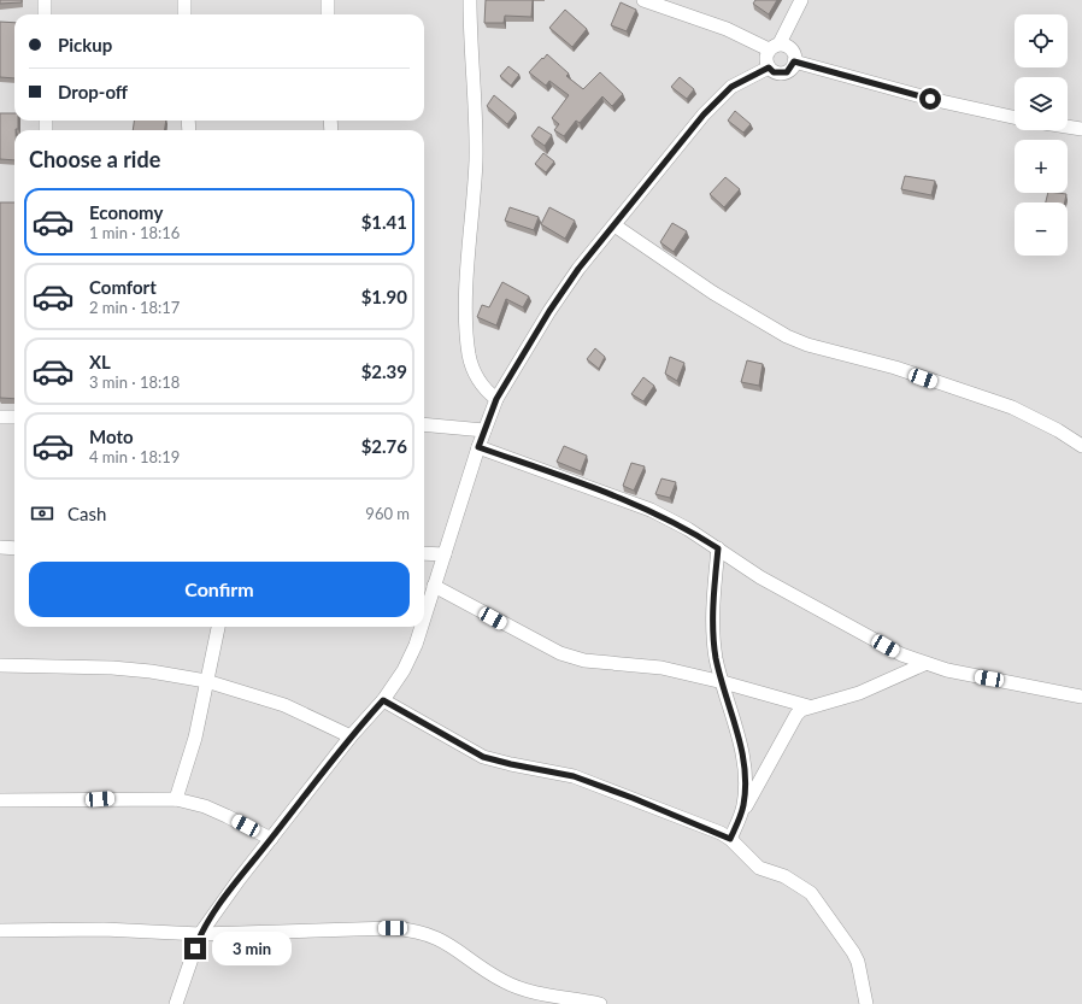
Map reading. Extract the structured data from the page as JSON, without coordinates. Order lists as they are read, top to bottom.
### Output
{
  "page": {
    "map_buttons": ["+", "−"],
    "banner": ["Pickup", "Drop-off"],
    "heading": "Choose a ride",
    "list": [
      {
        "name": "Economy",
        "note": "1 min · 18:16",
        "value": "$1.41"
      },
      {
        "name": "Comfort",
        "note": "2 min · 18:17",
        "value": "$1.90"
      },
      {
        "name": "XL",
        "note": "3 min · 18:18",
        "value": "$2.39"
      },
      {
        "name": "Moto",
        "note": "4 min · 18:19",
        "value": "$2.76"
      }
    ],
    "pay": ["Cash", "960 m"],
    "buttons": "Confirm",
    "bubble": "3 min"
  }
}
